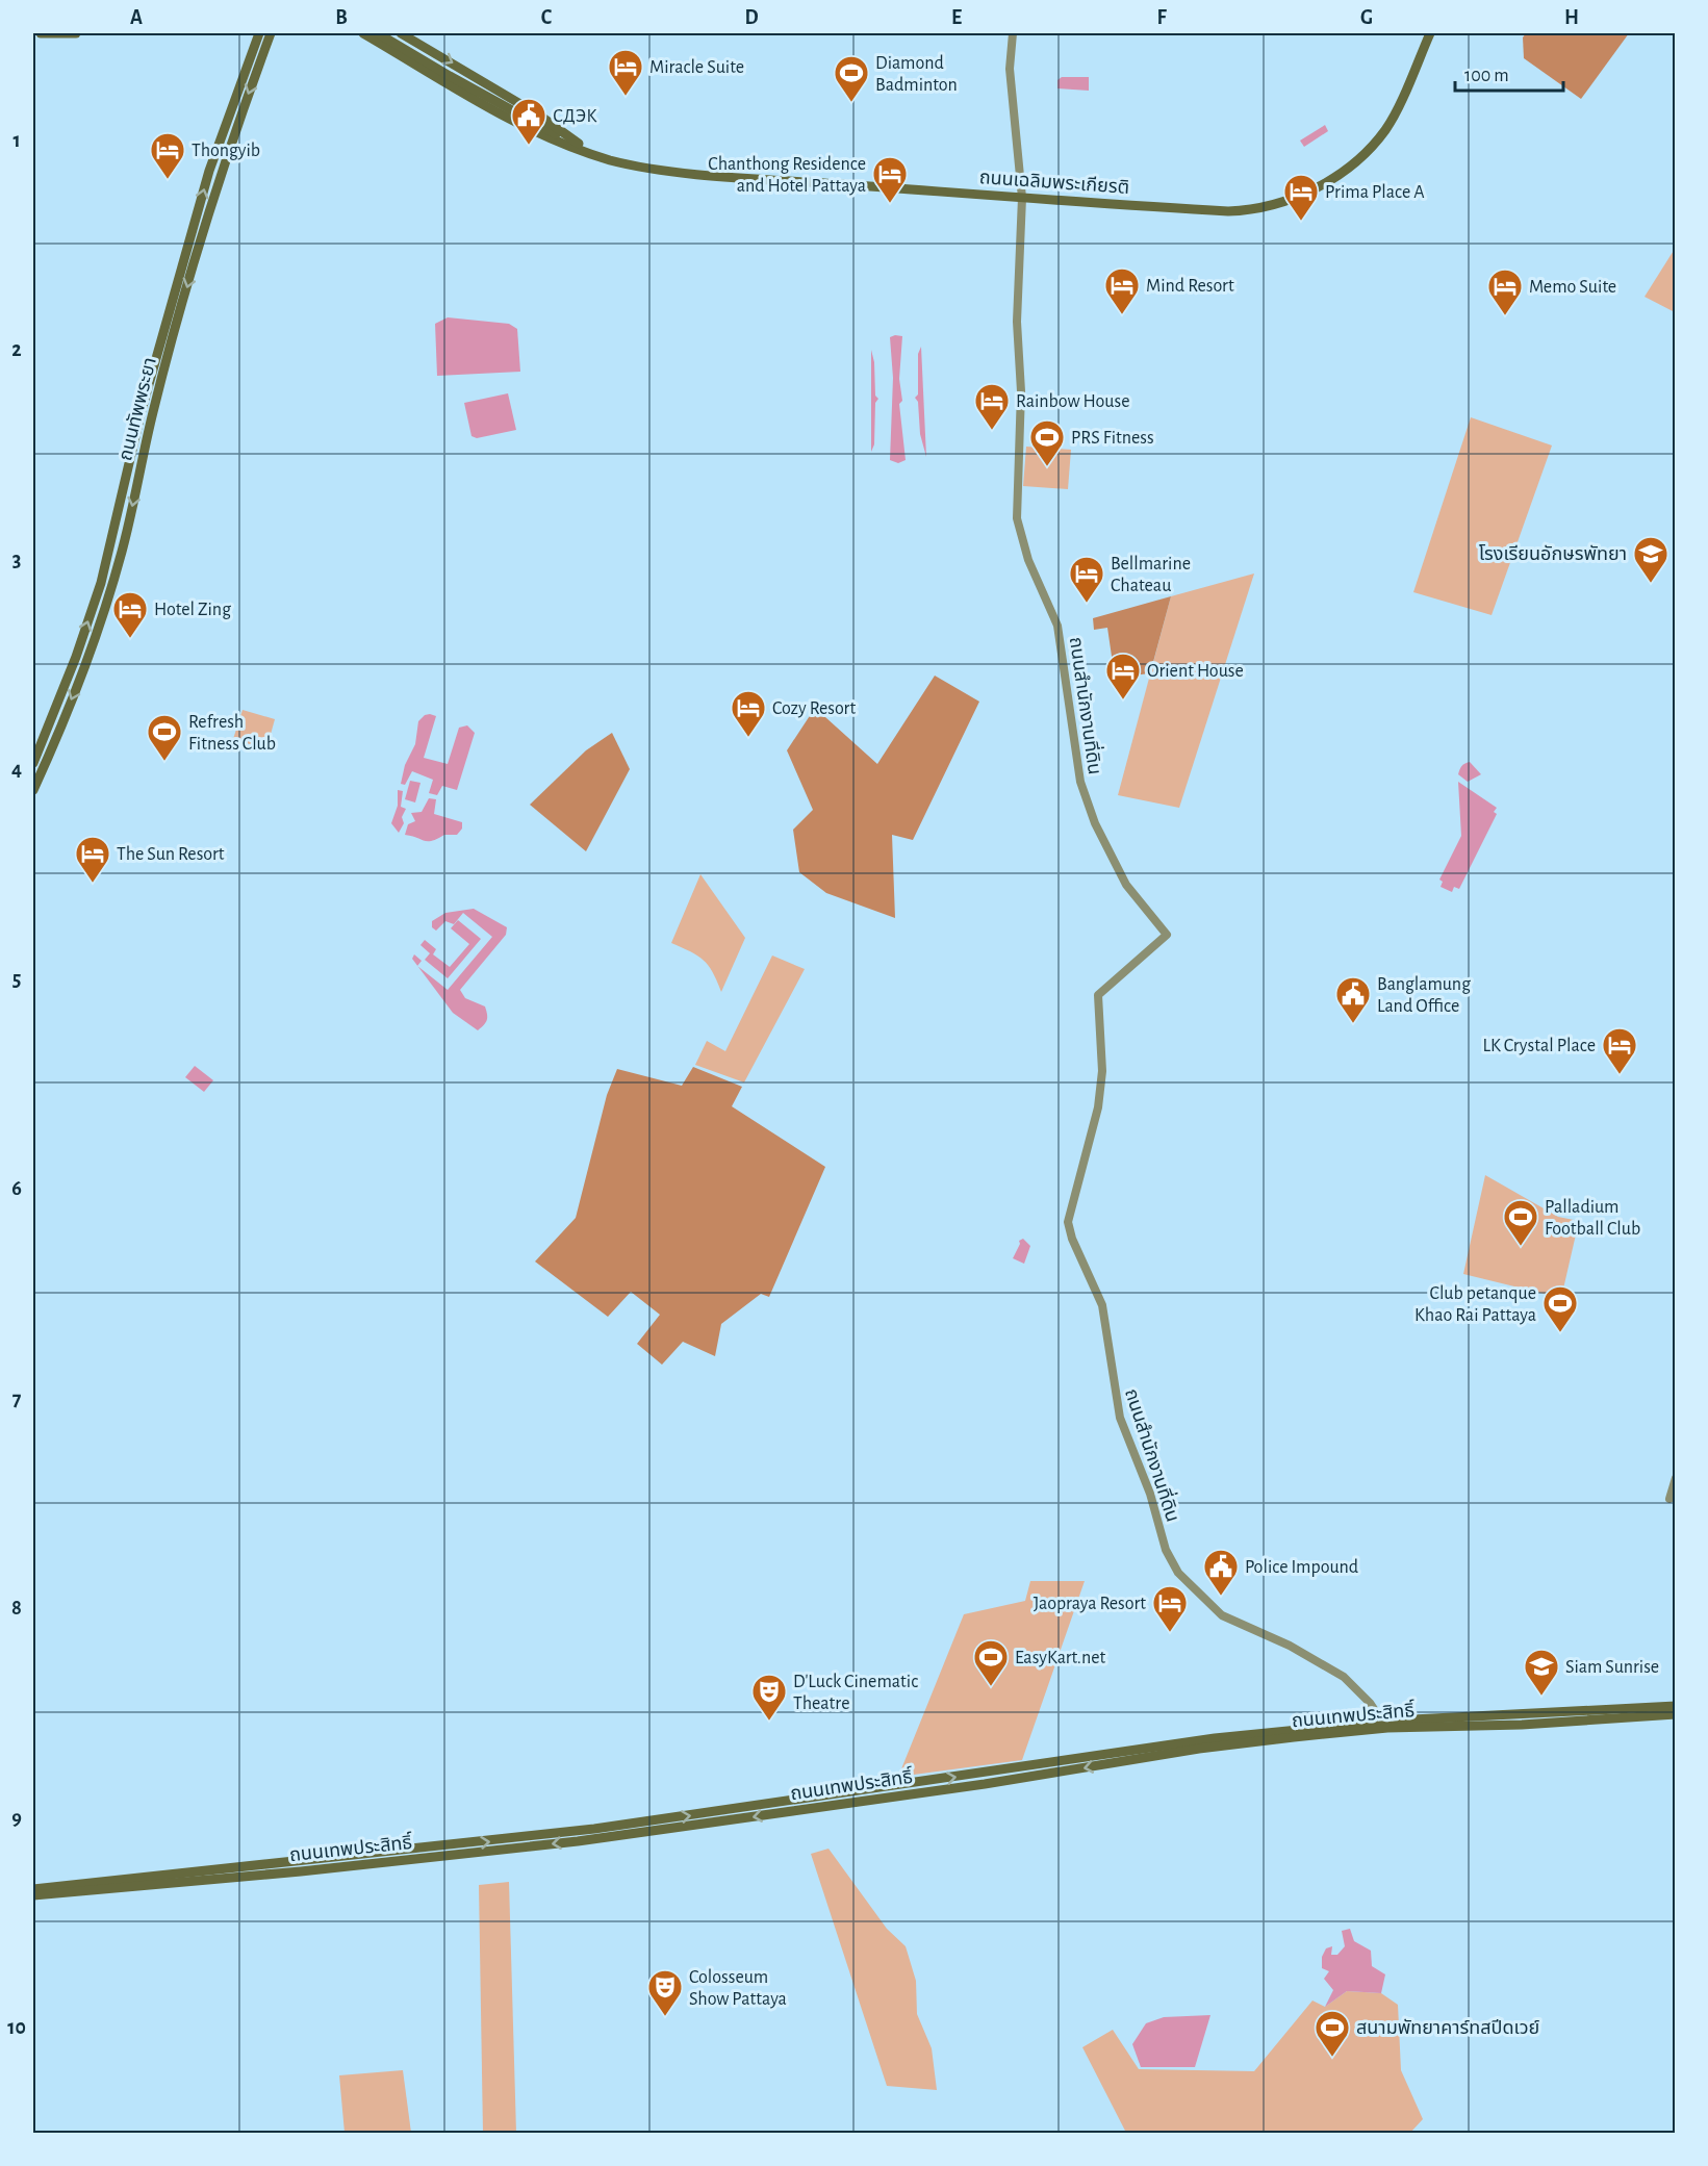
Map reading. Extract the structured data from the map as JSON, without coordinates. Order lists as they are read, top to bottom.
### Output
{
  "streets": {
    "main road": ["ถนนเฉลิมพระเกียรติ", "ถนนทัพพระยา", "ถนนเทพประสิทธิ์"],
    "street": ["ถนนสำนักงานที่ดิน"]
  },
  "crossings": [
    ["ถนนเฉลิมพระเกียรติ", "ถนนสำนักงานที่ดิน"],
    ["ถนนสำนักงานที่ดิน", "ถนนเทพประสิทธิ์"]
  ],
  "places": {
    "hotel": [
      "Miracle Suite",
      "Thongyib",
      "Chanthong Residence and Hotel Pattaya",
      "Prima Place A",
      "Mind Resort",
      "Memo Suite",
      "Rainbow House",
      "Bellmarine Chateau",
      "Hotel Zing",
      "Orient House",
      "Cozy Resort",
      "The Sun Resort",
      "LK Crystal Place",
      "Jaopraya Resort"
    ],
    "sports": [
      "Diamond Badminton",
      "PRS Fitness",
      "Refresh Fitness Club",
      "Palladium Football Club",
      "Club petanque Khao Rai Pattaya",
      "EasyKart.net",
      "สนามพัทยาคาร์ทสปีดเวย์"
    ],
    "public building": ["СДЭК", "Banglamung Land Office", "Police Impound"],
    "school or university": ["โรงเรียนอักษรพัทยา", "Siam Sunrise"],
    "theatre": ["D'Luck Cinematic Theatre", "Colosseum Show Pattaya"]
  },
  "scale_bar": "100 m",
  "grid": {
    "columns": [
      "A",
      "B",
      "C",
      "D",
      "E",
      "F",
      "G",
      "H"
    ],
    "rows": [
      "1",
      "2",
      "3",
      "4",
      "5",
      "6",
      "7",
      "8",
      "9",
      "10"
    ]
  }
}
